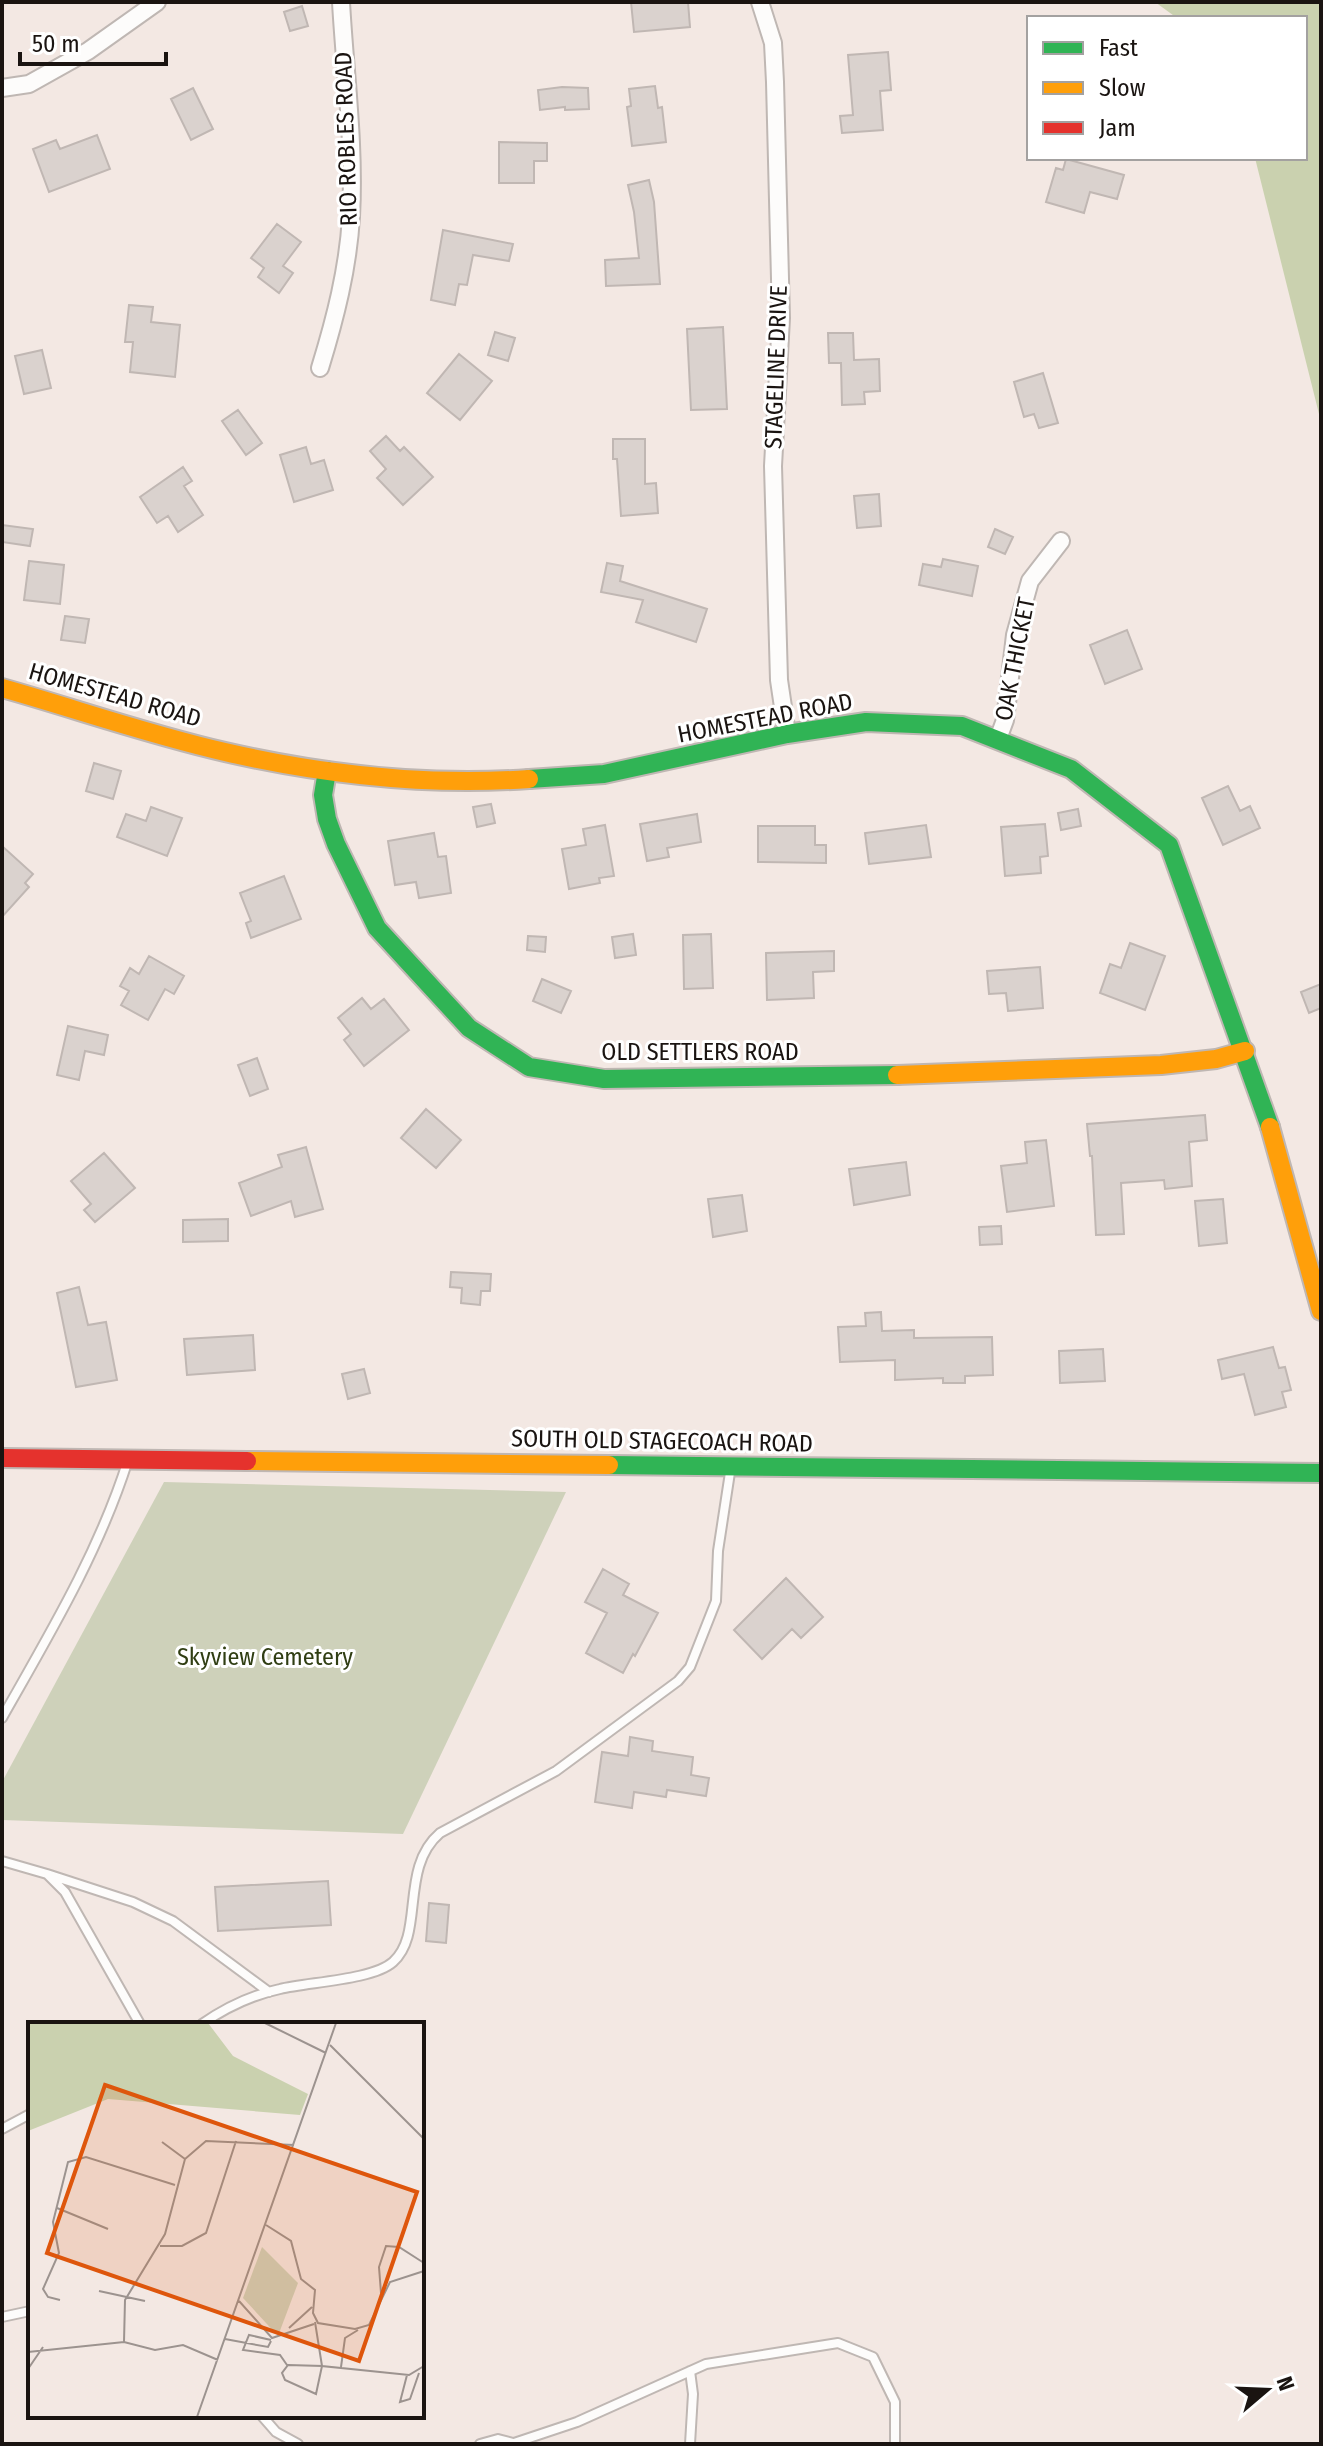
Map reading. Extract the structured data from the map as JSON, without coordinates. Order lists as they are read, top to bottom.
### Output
{
  "streets": {
    "street": [
      "RIO ROBLES ROAD",
      "STAGELINE DRIVE",
      "OAK THICKET",
      "HOMESTEAD ROAD",
      "OLD SETTLERS ROAD",
      "SOUTH OLD STAGECOACH ROAD"
    ]
  },
  "crossings": [
    ["STAGELINE DRIVE", "HOMESTEAD ROAD"],
    ["OAK THICKET", "HOMESTEAD ROAD"],
    ["HOMESTEAD ROAD", "OLD SETTLERS ROAD"]
  ],
  "parks": ["Skyview Cemetery"],
  "legend": ["Fast", "Slow", "Jam"],
  "scale_bar": "50 m",
  "north": "right"
}
